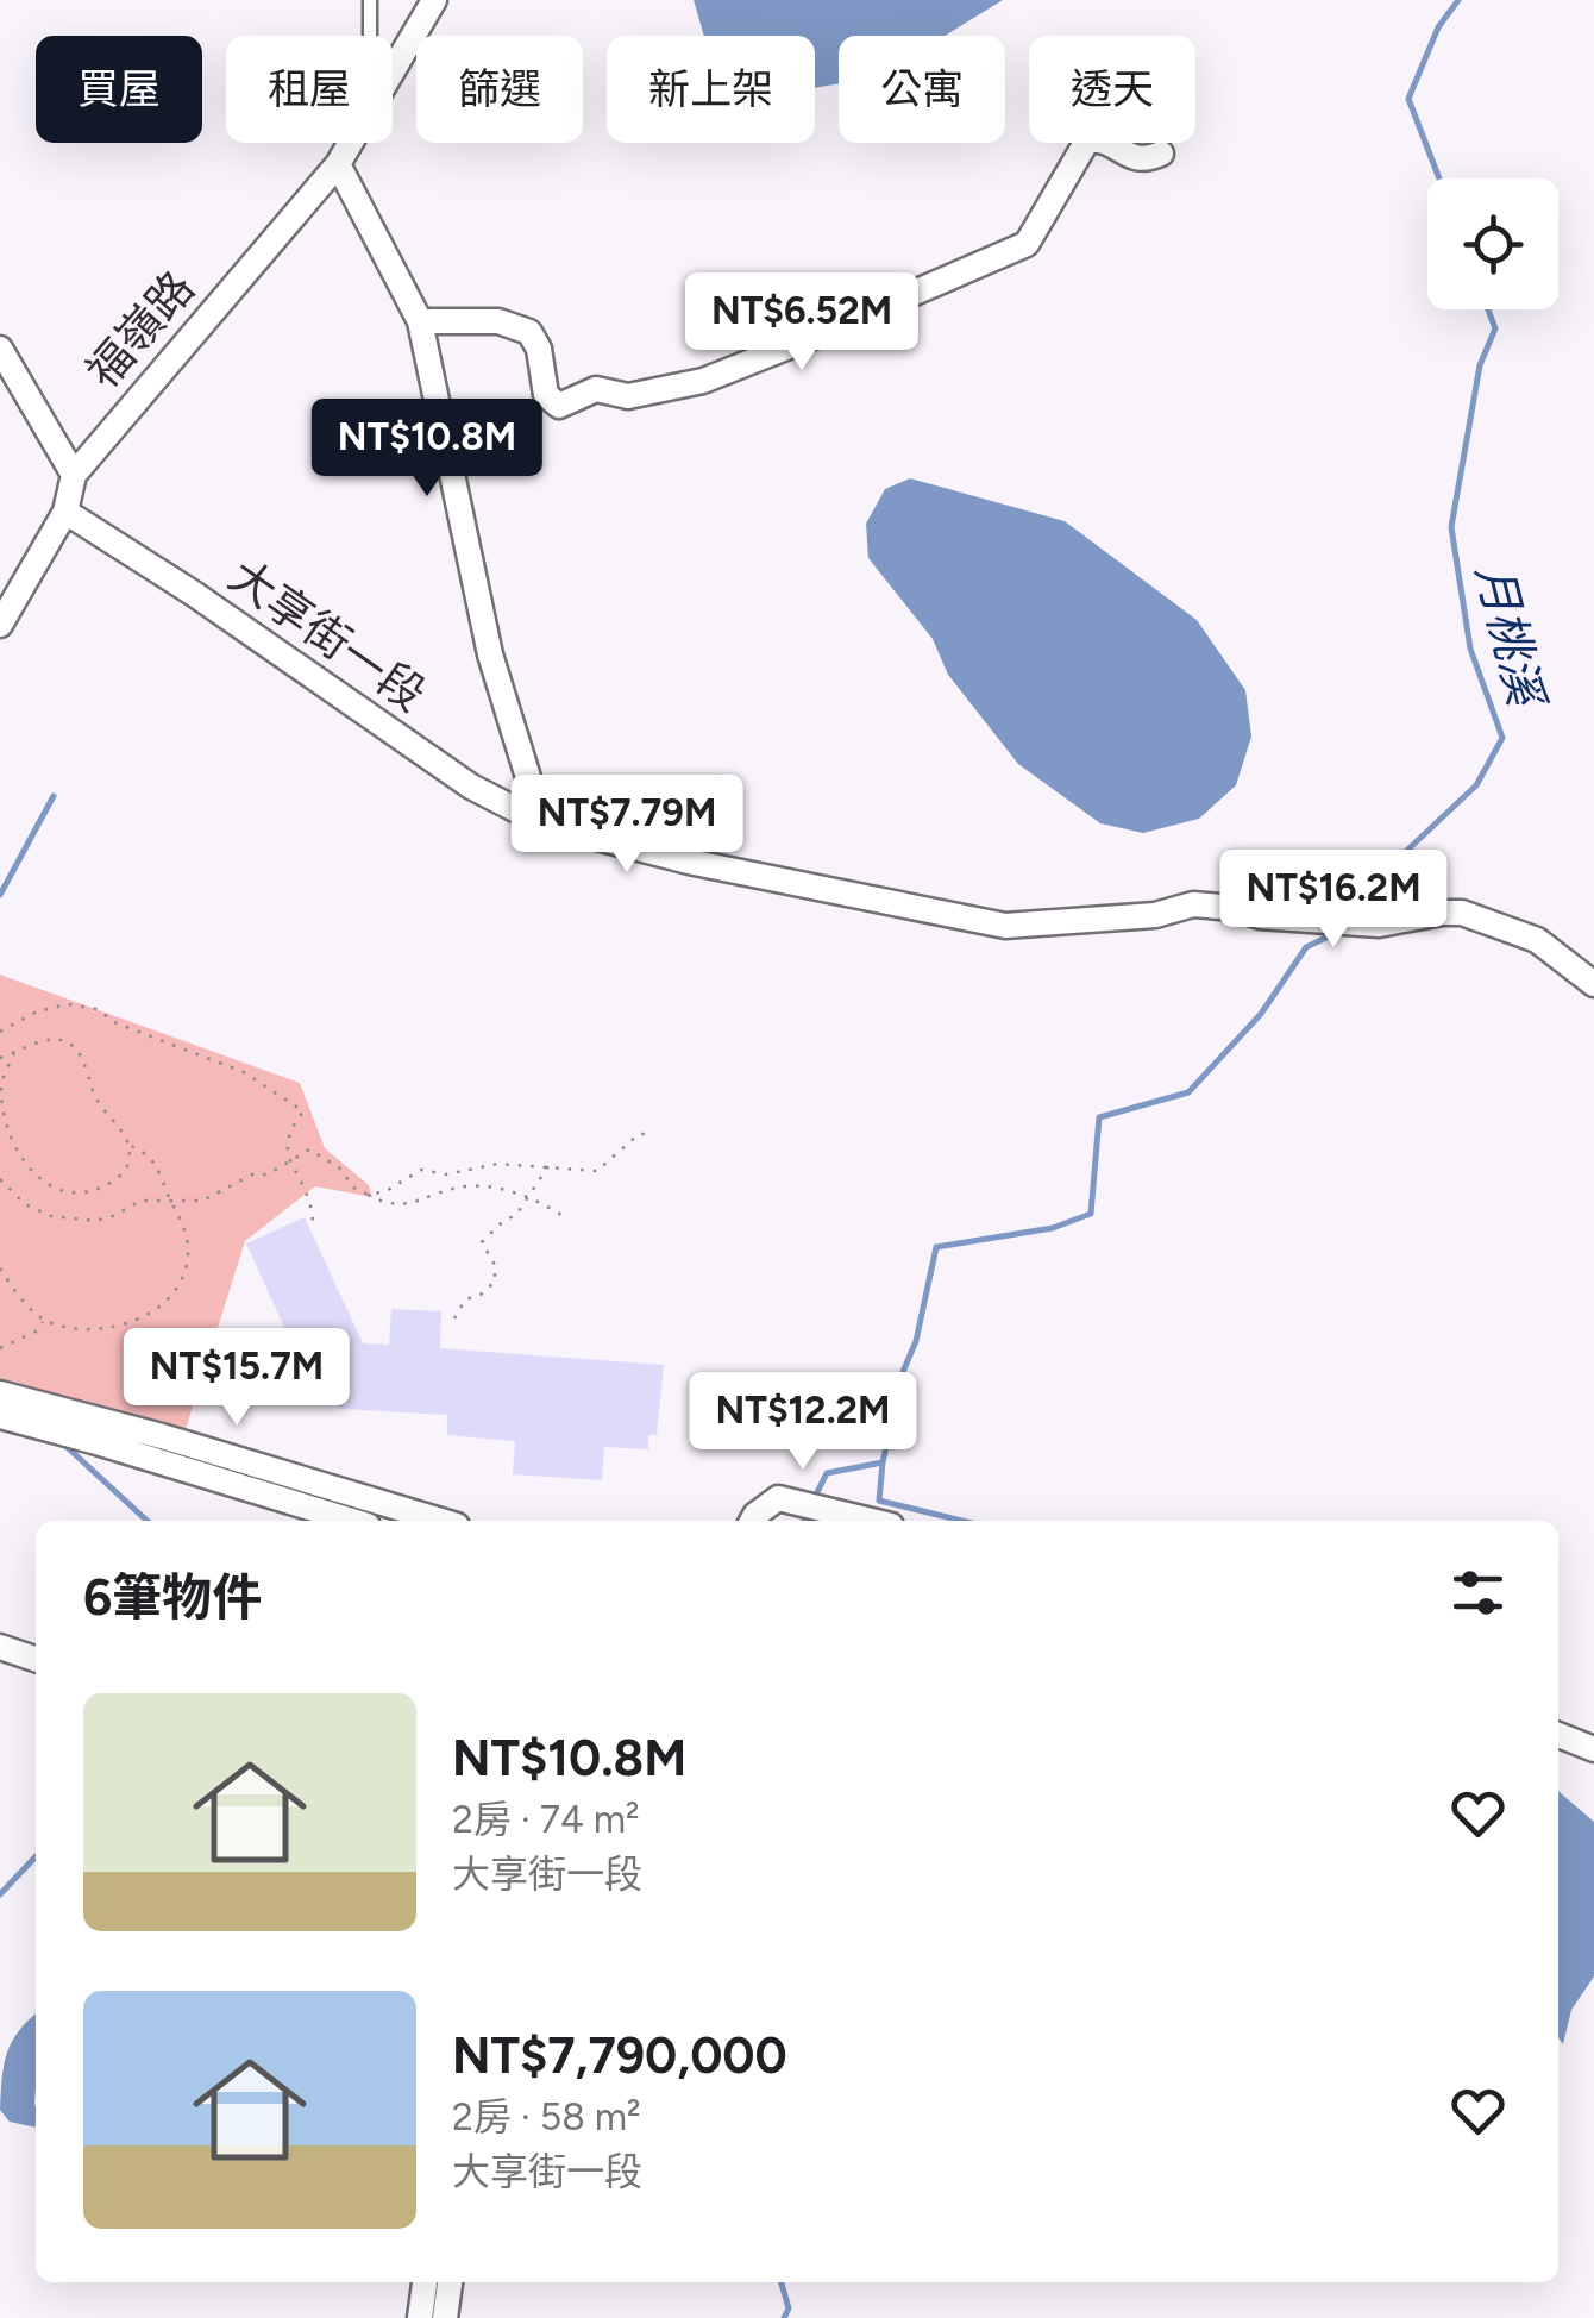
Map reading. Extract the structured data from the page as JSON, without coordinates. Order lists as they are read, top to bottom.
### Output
{
  "streets": {
    "street": ["福嶺路", "大享街一段"]
  },
  "crossings": [
    ["福嶺路", "大享街一段"]
  ],
  "water": ["月桃溪"],
  "page": {
    "chip": [
      "買屋",
      "租屋",
      "篩選",
      "新上架",
      "公寓",
      "透天"
    ],
    "price": [
      "NT$6.52M",
      "NT$10.8M",
      "NT$7.79M",
      "NT$16.2M",
      "NT$15.7M",
      "NT$12.2M"
    ],
    "heading": "6筆物件",
    "list": [
      {
        "name": "NT$10.8M",
        "note": "2房 · 74 m² · 大享街一段"
      },
      {
        "name": "NT$7,790,000",
        "note": "2房 · 58 m² · 大享街一段"
      }
    ]
  }
}
